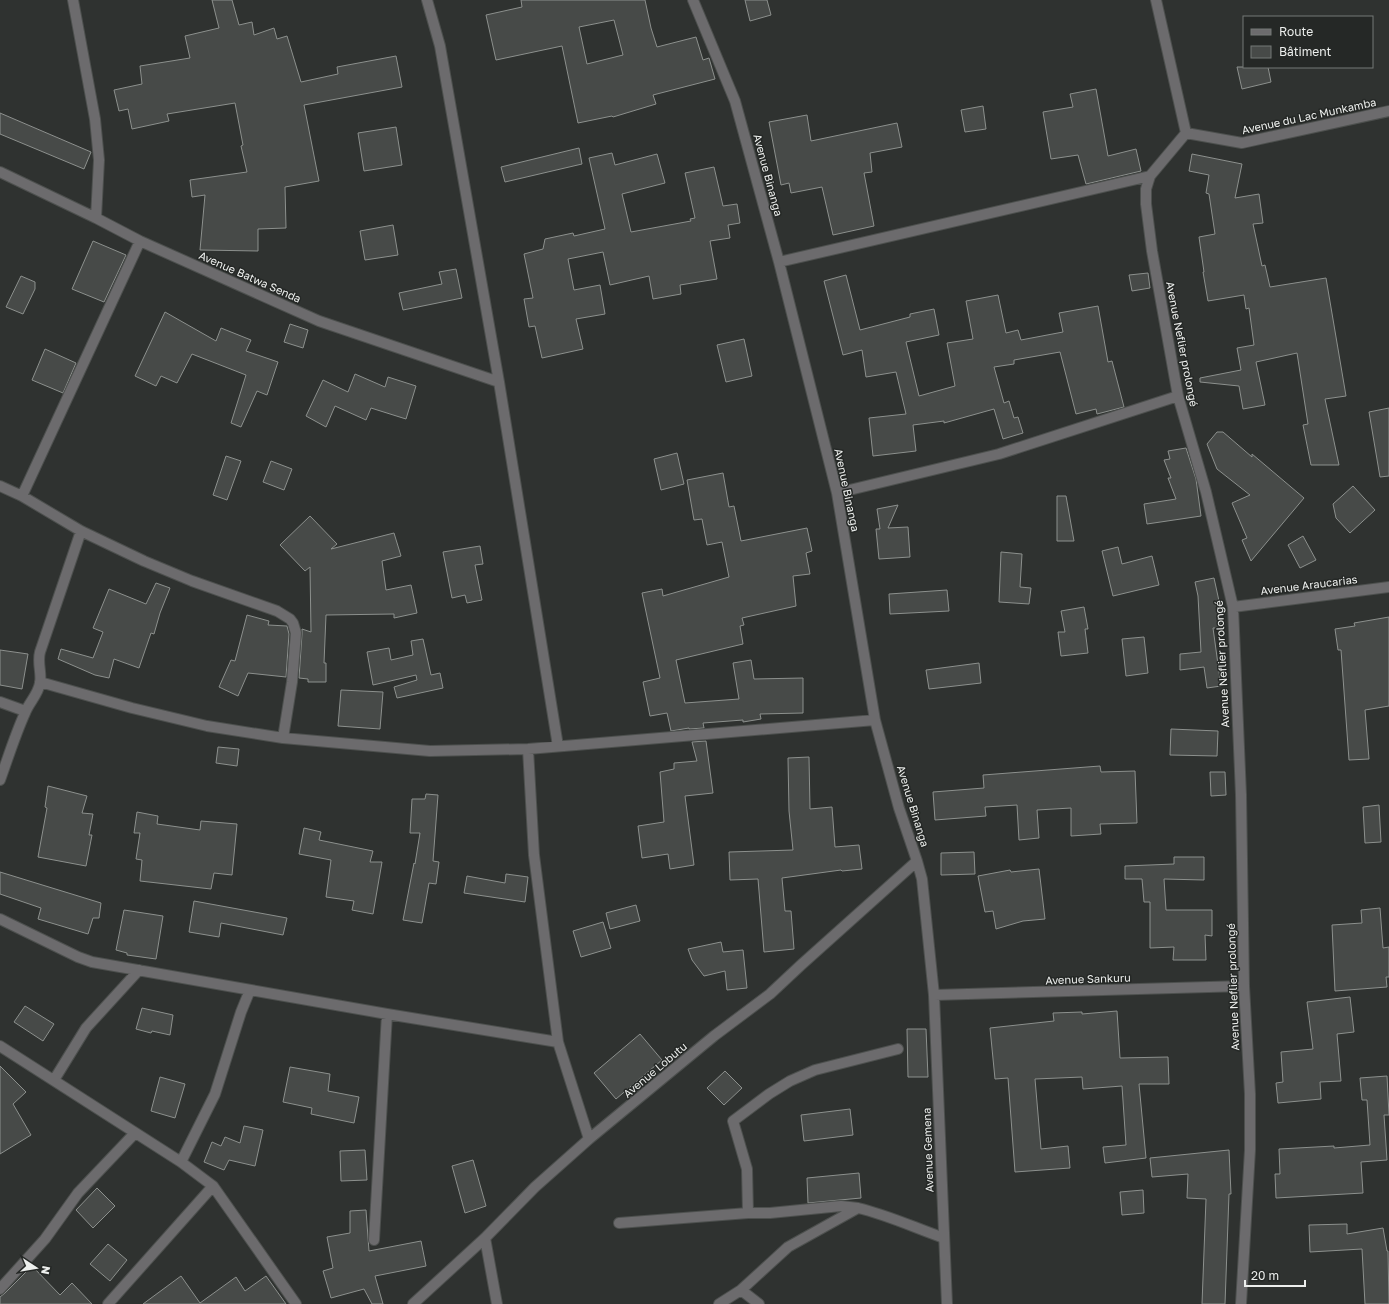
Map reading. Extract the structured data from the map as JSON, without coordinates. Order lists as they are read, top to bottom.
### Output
{
  "streets": {
    "street": [
      "Avenue du Lac Munkamba",
      "Avenue Binanga",
      "Avenue Batwa Senda",
      "Avenue Neflier prolongé",
      "Avenue Araucarias",
      "Avenue Sankuru",
      "Avenue Lobutu",
      "Avenue Gemena"
    ]
  },
  "crossings": [
    ["Avenue du Lac Munkamba", "Avenue Neflier prolongé"],
    ["Avenue Binanga", "Avenue Sankuru"],
    ["Avenue Binanga", "Avenue Lobutu"],
    ["Avenue Binanga", "Avenue Gemena"],
    ["Avenue Neflier prolongé", "Avenue Araucarias"],
    ["Avenue Neflier prolongé", "Avenue Sankuru"],
    ["Avenue Sankuru", "Avenue Gemena"]
  ],
  "legend": ["Route", "Bâtiment"],
  "scale_bar": "20 m",
  "north": "right"
}
